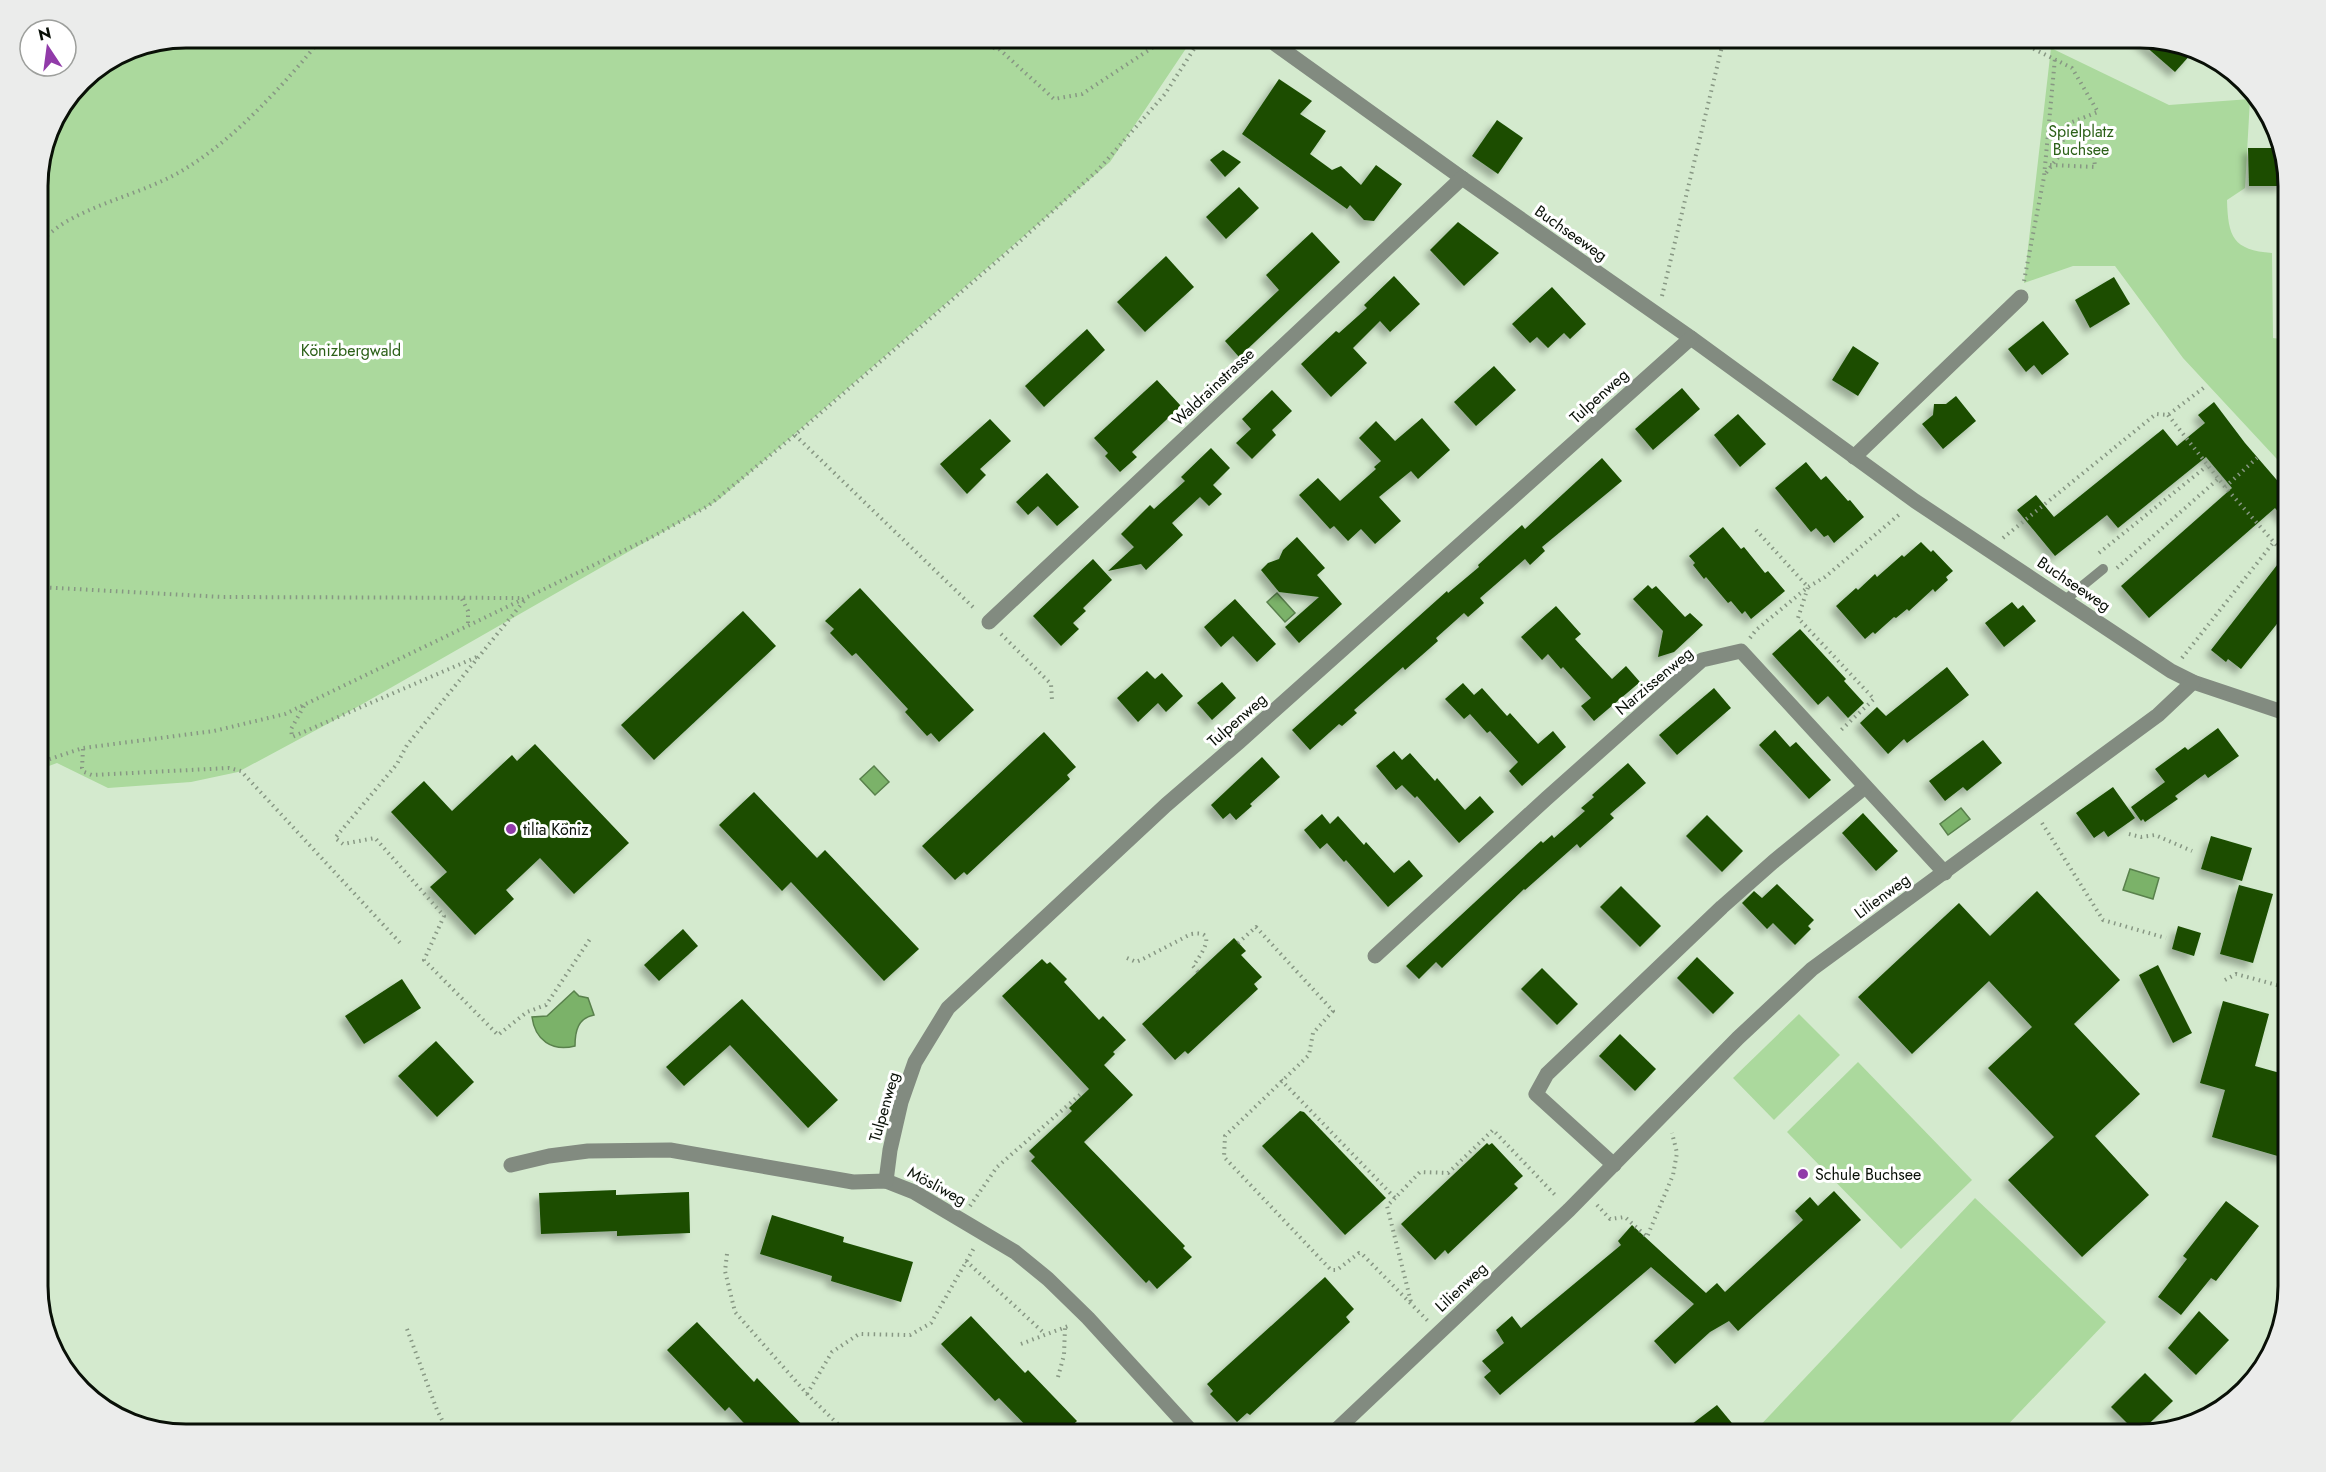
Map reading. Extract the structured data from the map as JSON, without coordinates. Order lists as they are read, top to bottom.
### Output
{
  "streets": {
    "street": [
      "Buchseeweg",
      "Waldrainstrasse",
      "Tulpenweg",
      "Narzissenweg",
      "Lilienweg",
      "Mösliweg"
    ]
  },
  "crossings": [
    ["Buchseeweg", "Waldrainstrasse"],
    ["Buchseeweg", "Tulpenweg"],
    ["Buchseeweg", "Lilienweg"],
    ["Tulpenweg", "Mösliweg"]
  ],
  "parks": ["Spielplatz Buchsee", "Könizbergwald"],
  "places": ["tilia Köniz", "Schule Buchsee"],
  "north": "top"
}
